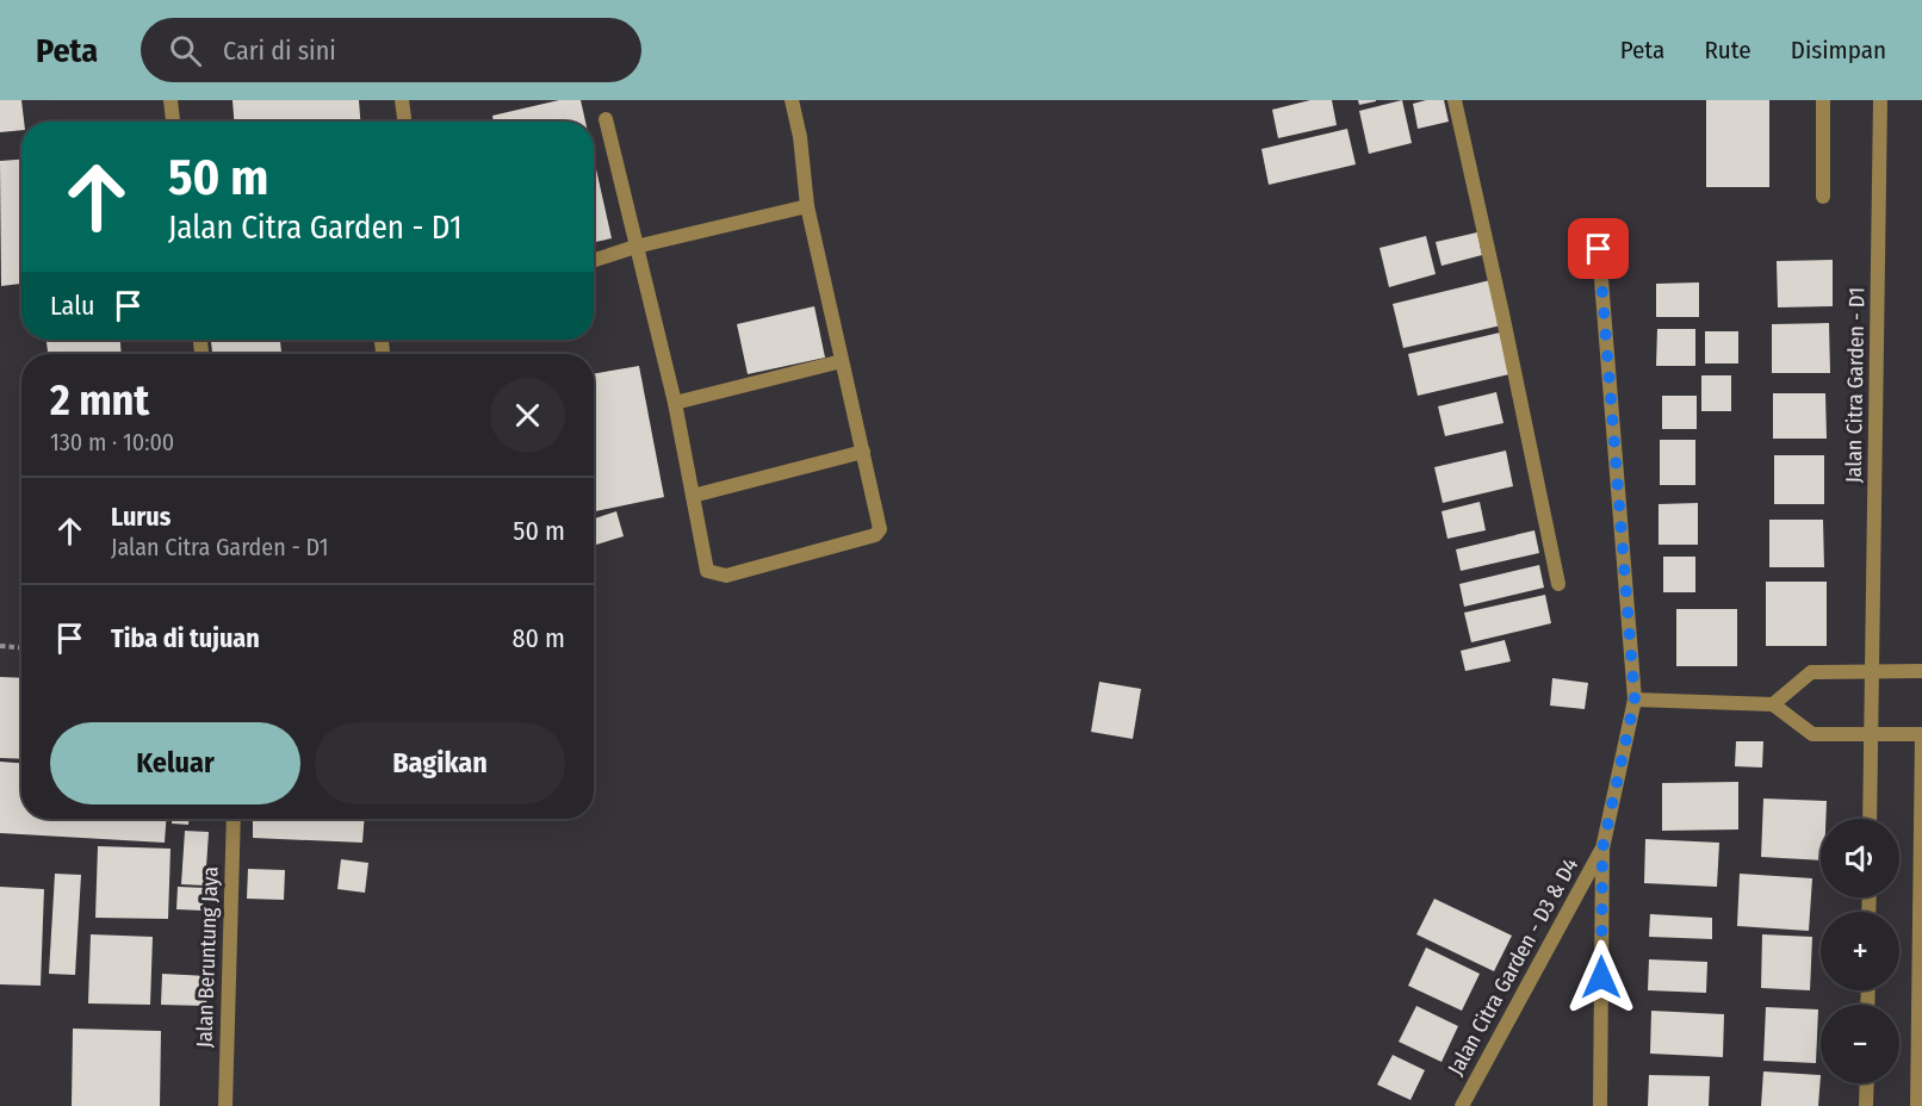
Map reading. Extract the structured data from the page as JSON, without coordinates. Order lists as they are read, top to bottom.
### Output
{
  "streets": {
    "street": ["Jalan Citra Garden - D1", "Jalan Beruntung Jaya", "Jalan Citra Garden - D3 & D4"]
  },
  "page": {
    "header": "Peta",
    "search": "Cari di sini",
    "nav": ["Peta", "Rute", "Disimpan"],
    "turn": ["50 m", "Jalan Citra Garden - D1"],
    "then": "Lalu",
    "heading": ["2 mnt", "130 m · 10:00"],
    "list": [
      {
        "name": "Lurus",
        "note": "Jalan Citra Garden - D1",
        "value": "50 m"
      },
      {
        "name": "Tiba di tujuan",
        "value": "80 m"
      }
    ],
    "buttons": ["Keluar", "Bagikan"],
    "map_buttons": ["+", "−"]
  }
}
